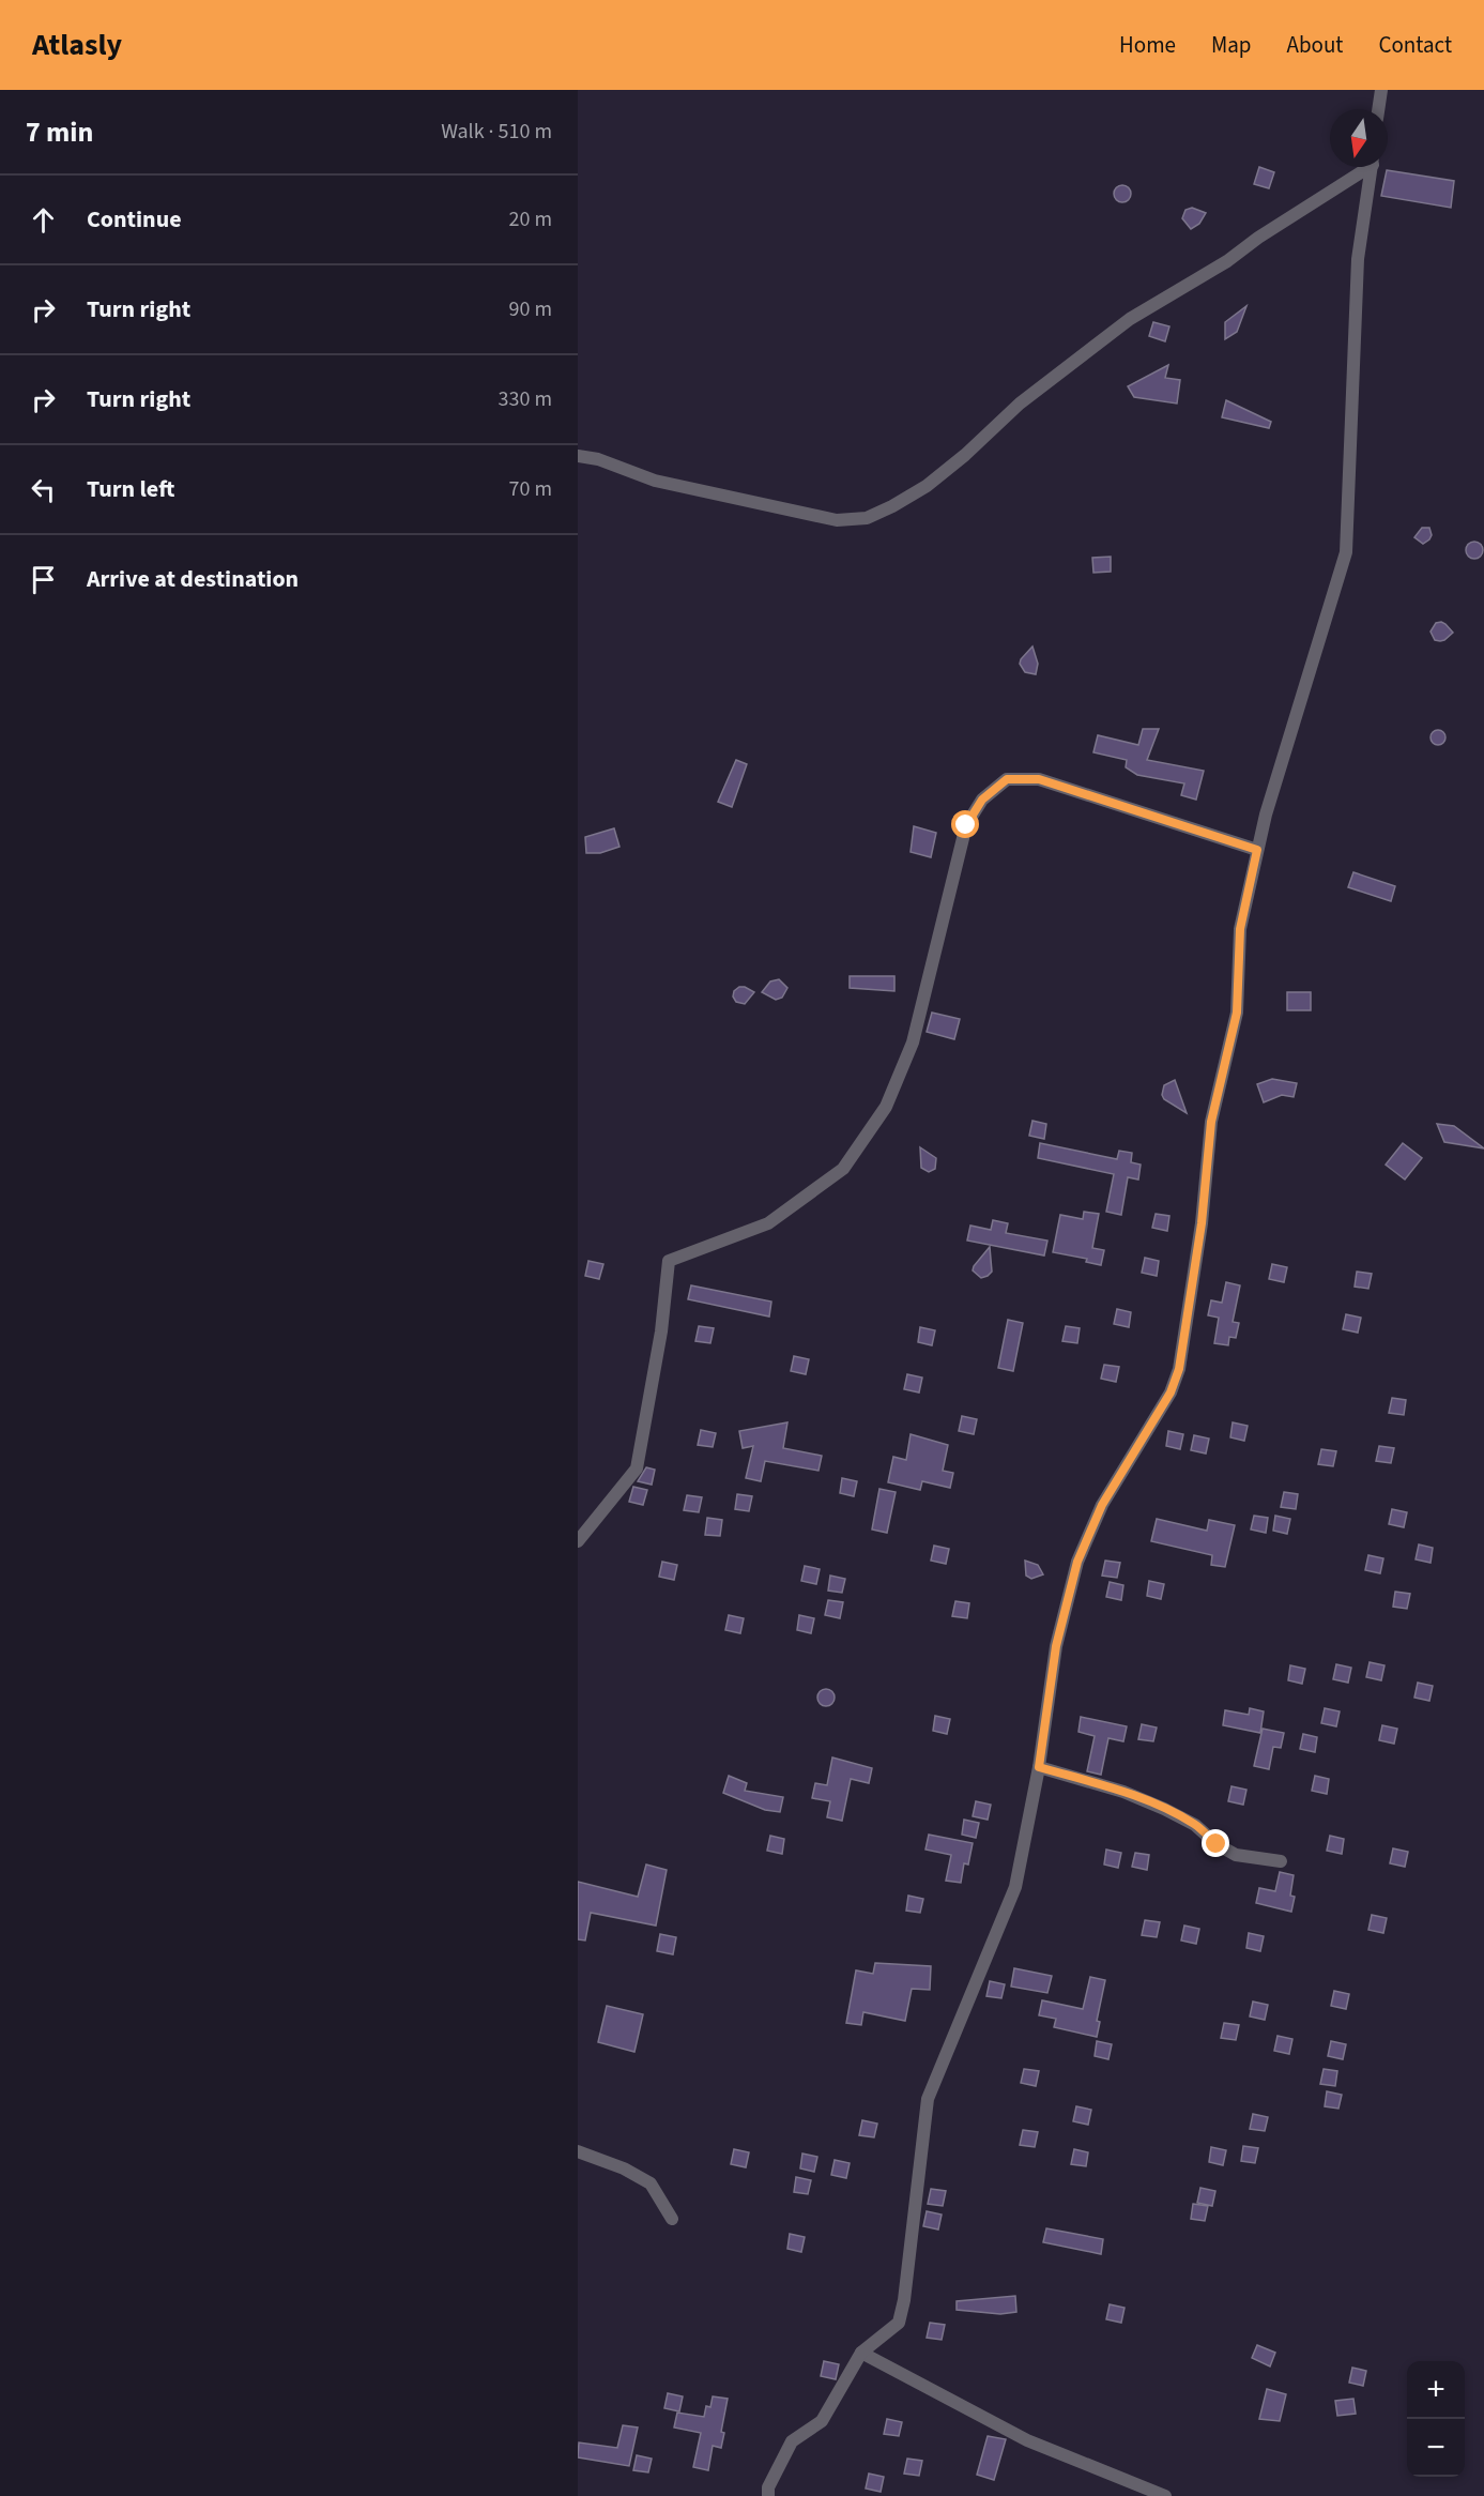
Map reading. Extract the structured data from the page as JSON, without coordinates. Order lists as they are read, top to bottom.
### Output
{
  "north": "bottom",
  "page": {
    "header": "Atlasly",
    "nav": [
      "Home",
      "Map",
      "About",
      "Contact"
    ],
    "heading": ["7 min", "Walk · 510 m"],
    "list": [
      ["Continue", "20 m"],
      ["Turn right", "90 m"],
      ["Turn right", "330 m"],
      ["Turn left", "70 m"],
      "Arrive at destination"
    ],
    "map_buttons": ["+", "−"]
  }
}
